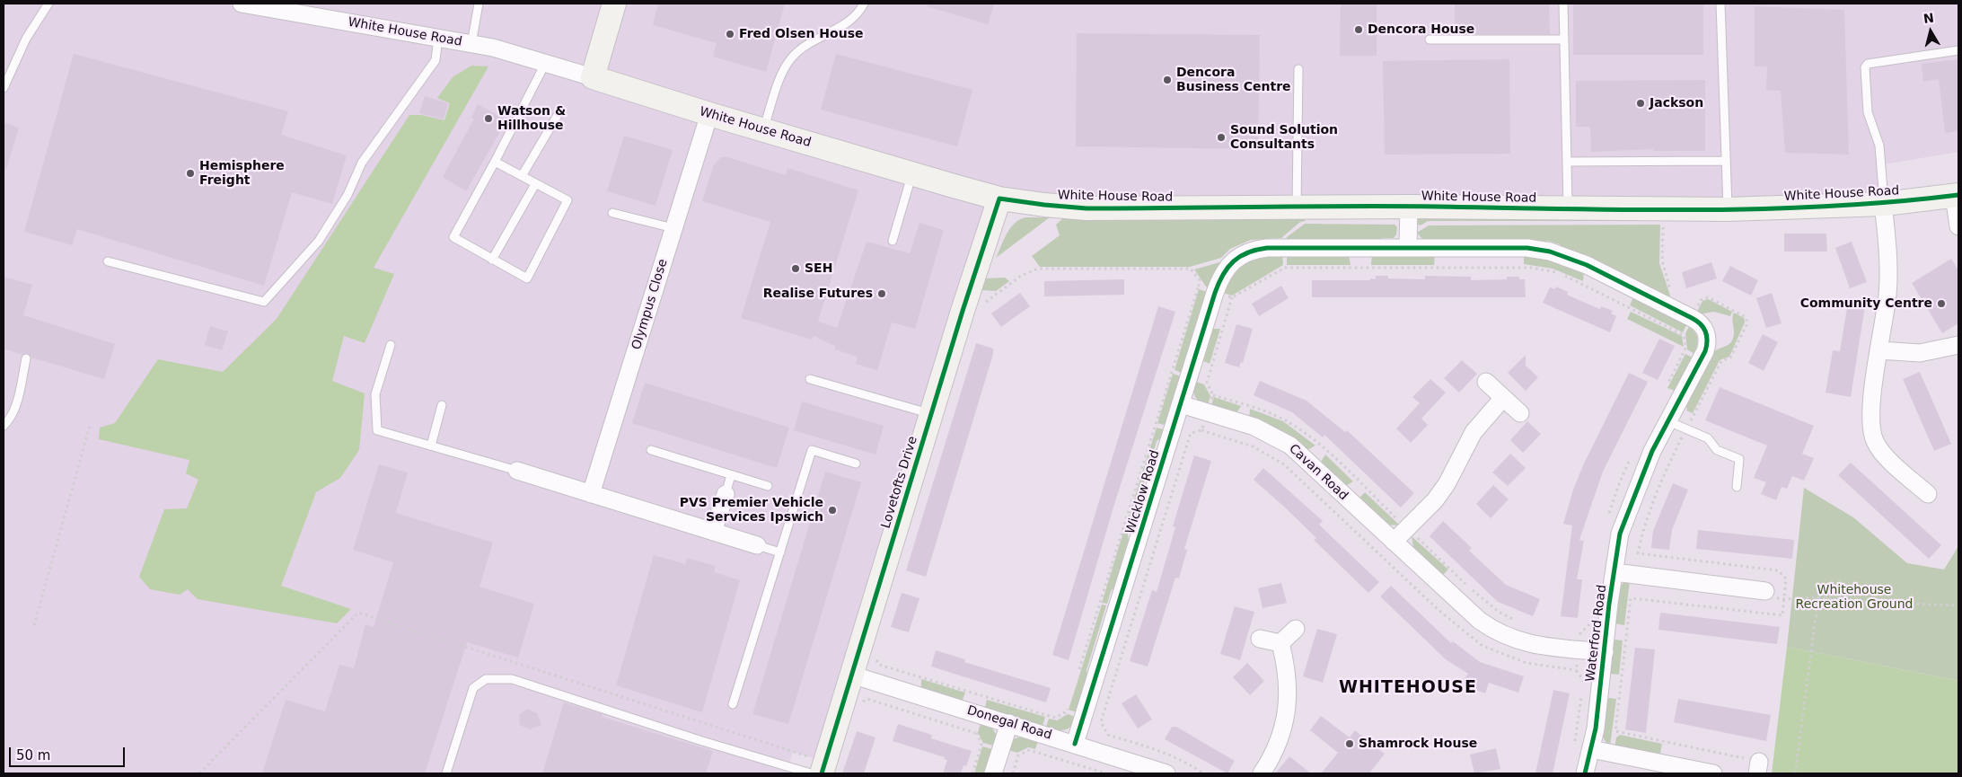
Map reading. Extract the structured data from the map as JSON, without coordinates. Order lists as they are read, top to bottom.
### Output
{
  "streets": {
    "street": [
      "White House Road",
      "Olympus Close",
      "Cavan Road",
      "Lovetofts Drive",
      "Wicklow Road",
      "Waterford Road",
      "Donegal Road"
    ]
  },
  "crossings": [
    ["White House Road", "Olympus Close"],
    ["White House Road", "Lovetofts Drive"],
    ["White House Road", "Wicklow Road"],
    ["Cavan Road", "Wicklow Road"],
    ["Cavan Road", "Waterford Road"],
    ["Lovetofts Drive", "Donegal Road"],
    ["Wicklow Road", "Donegal Road"]
  ],
  "districts": ["WHITEHOUSE"],
  "parks": ["Whitehouse Recreation Ground"],
  "places": [
    "Dencora House",
    "Fred Olsen House",
    "Dencora Business Centre",
    "Jackson",
    "Watson & Hillhouse",
    "Sound Solution Consultants",
    "Hemisphere Freight",
    "SEH",
    "Realise Futures",
    "Community Centre",
    "PVS Premier Vehicle Services Ipswich",
    "Shamrock House"
  ],
  "scale_bar": "50 m",
  "north": "top"
}
